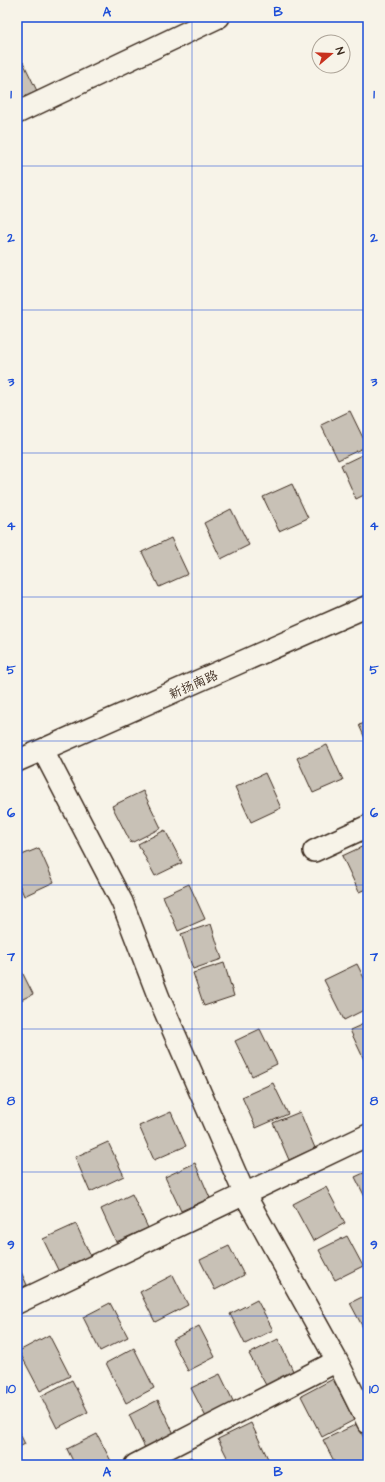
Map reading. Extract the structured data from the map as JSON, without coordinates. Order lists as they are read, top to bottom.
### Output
{
  "streets": {
    "street": ["新扬南路"]
  },
  "north": "right",
  "grid": {
    "columns": ["A", "B"],
    "rows": [
      "1",
      "2",
      "3",
      "4",
      "5",
      "6",
      "7",
      "8",
      "9",
      "10"
    ]
  }
}
